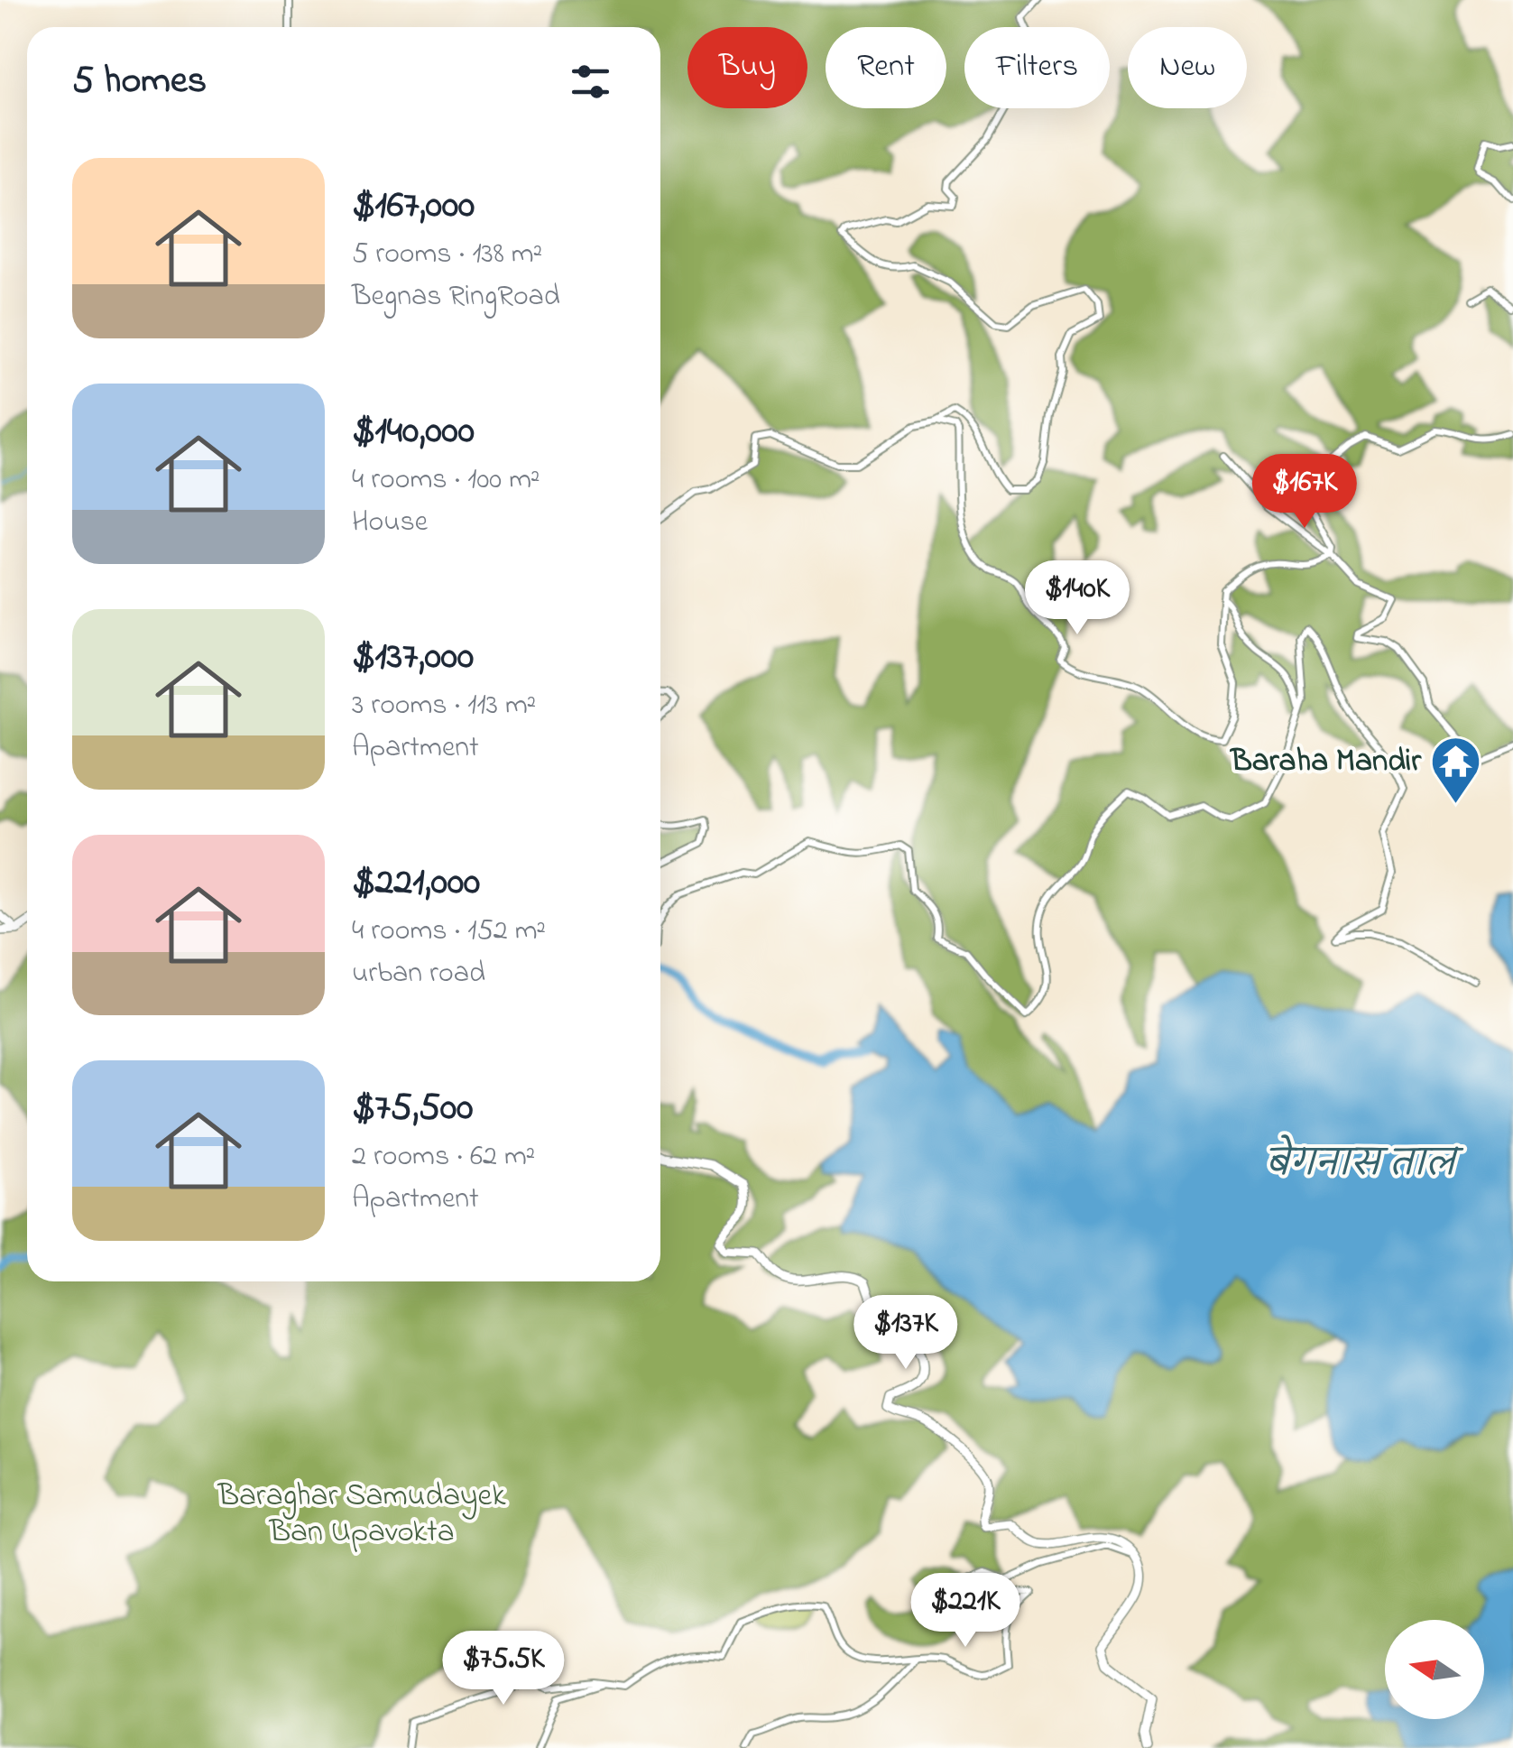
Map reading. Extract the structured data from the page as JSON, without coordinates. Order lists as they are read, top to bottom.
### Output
{
  "water": ["बेगनास ताल"],
  "parks": ["Baraghar Samudayek Ban Upavokta"],
  "places": {
    "temple": ["Baraha Mandir"]
  },
  "north": "left",
  "page": {
    "chip": [
      "Buy",
      "Rent",
      "Filters",
      "New"
    ],
    "heading": "5 homes",
    "list": [
      {
        "name": "$167,000",
        "note": "5 rooms · 138 m² · Begnas RingRoad"
      },
      {
        "name": "$140,000",
        "note": "4 rooms · 100 m² · House"
      },
      {
        "name": "$137,000",
        "note": "3 rooms · 113 m² · Apartment"
      },
      {
        "name": "$221,000",
        "note": "4 rooms · 152 m² · urban road"
      },
      {
        "name": "$75,500",
        "note": "2 rooms · 62 m² · Apartment"
      }
    ],
    "price": [
      "$167K",
      "$140K",
      "$137K",
      "$221K",
      "$75.5K"
    ]
  }
}
